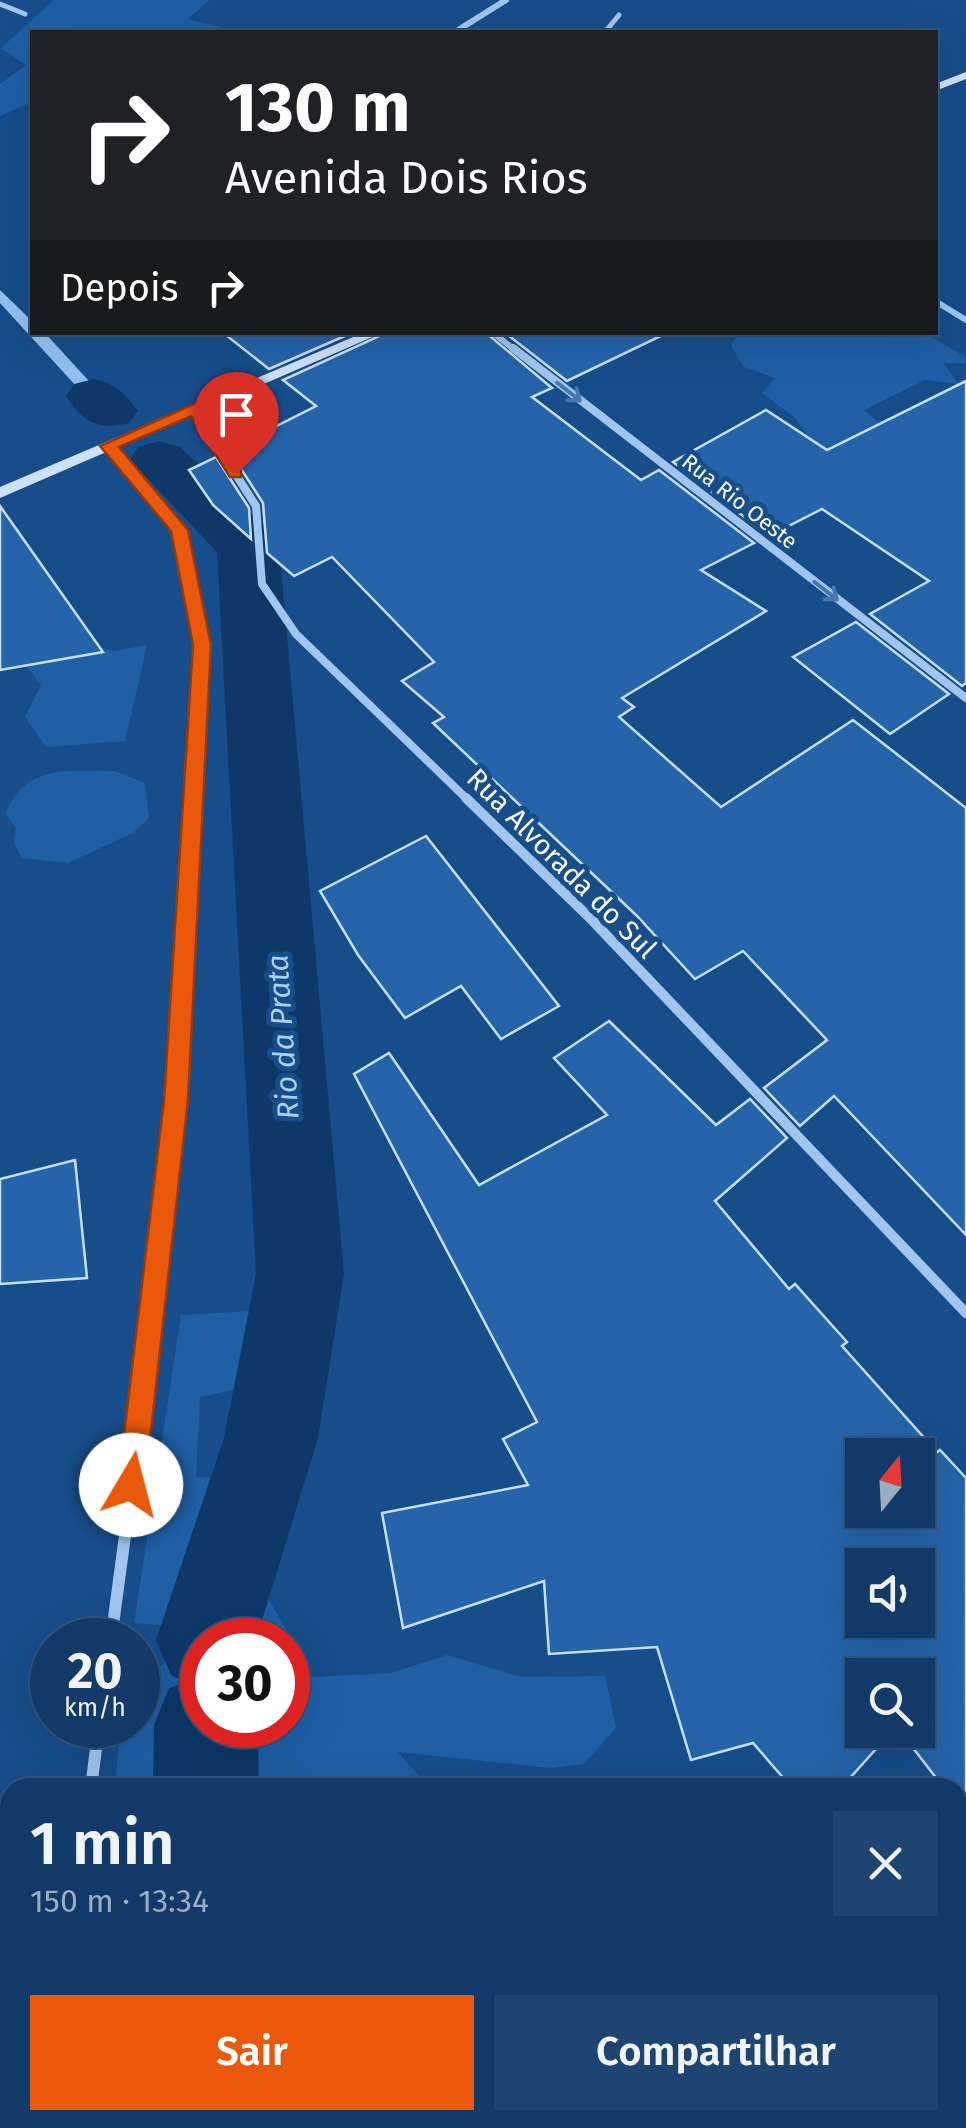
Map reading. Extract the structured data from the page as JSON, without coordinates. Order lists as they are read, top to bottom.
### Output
{
  "streets": {
    "street": ["Rua Rio Oeste", "Rua Alvorada do Sul"]
  },
  "one_way": ["Rua Rio Oeste"],
  "water": ["Rio da Prata"],
  "north": "top",
  "page": {
    "turn": ["130 m", "Avenida Dois Rios"],
    "then": "Depois",
    "speed": "20 km/h",
    "limit": "30",
    "heading": ["1 min", "150 m · 13:34"],
    "buttons": ["Sair", "Compartilhar"]
  }
}
